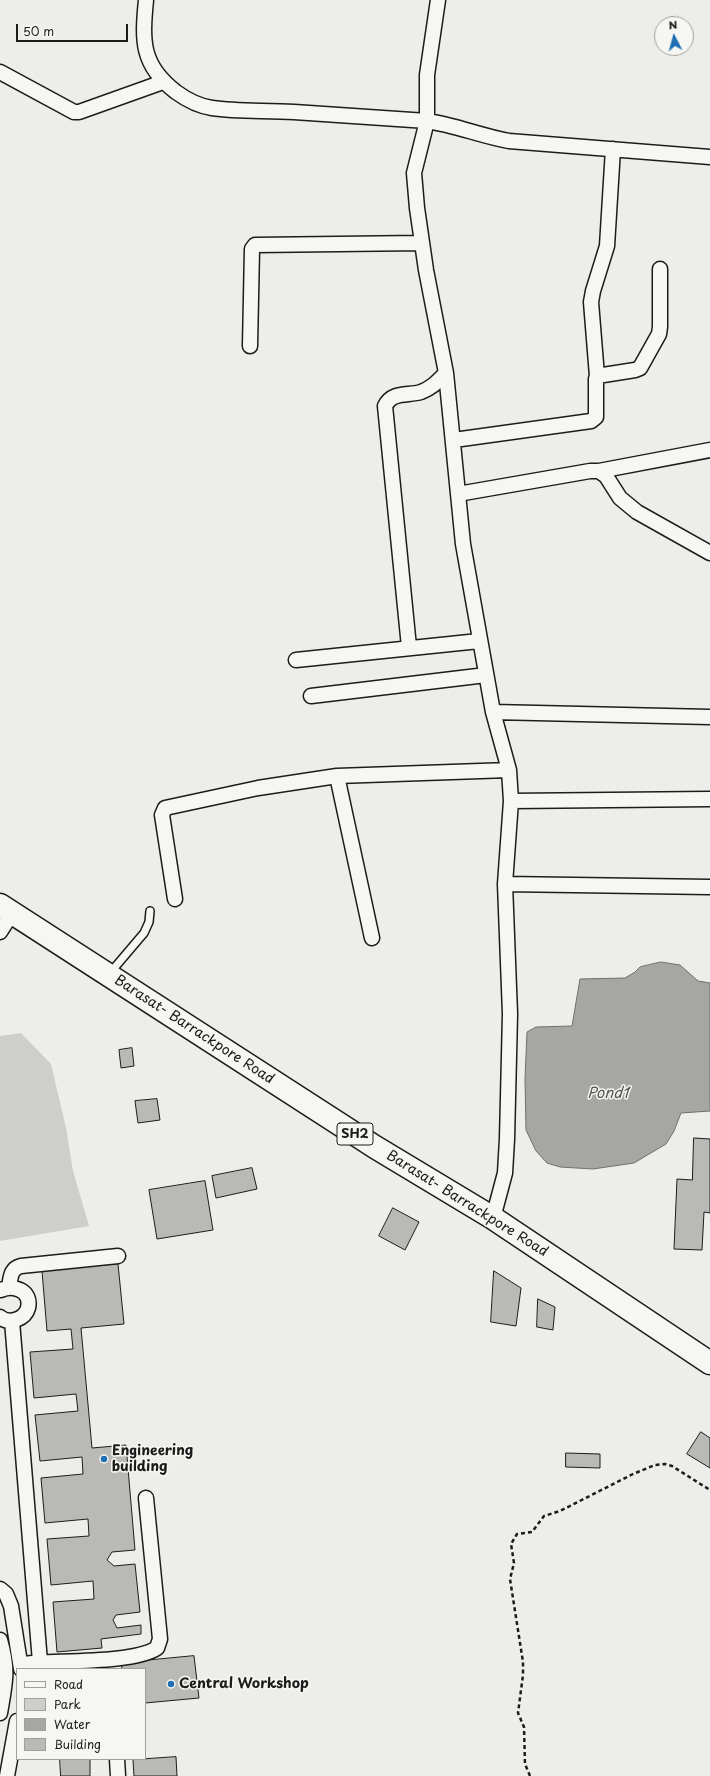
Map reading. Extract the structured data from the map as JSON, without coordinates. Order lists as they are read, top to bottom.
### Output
{
  "streets": {
    "main road": ["Barasat- Barrackpore Road", "SH2"]
  },
  "water": ["Pond1"],
  "places": ["Engineering building", "Central Workshop"],
  "legend": [
    "Road",
    "Park",
    "Water",
    "Building"
  ],
  "scale_bar": "50 m",
  "north": "top"
}
